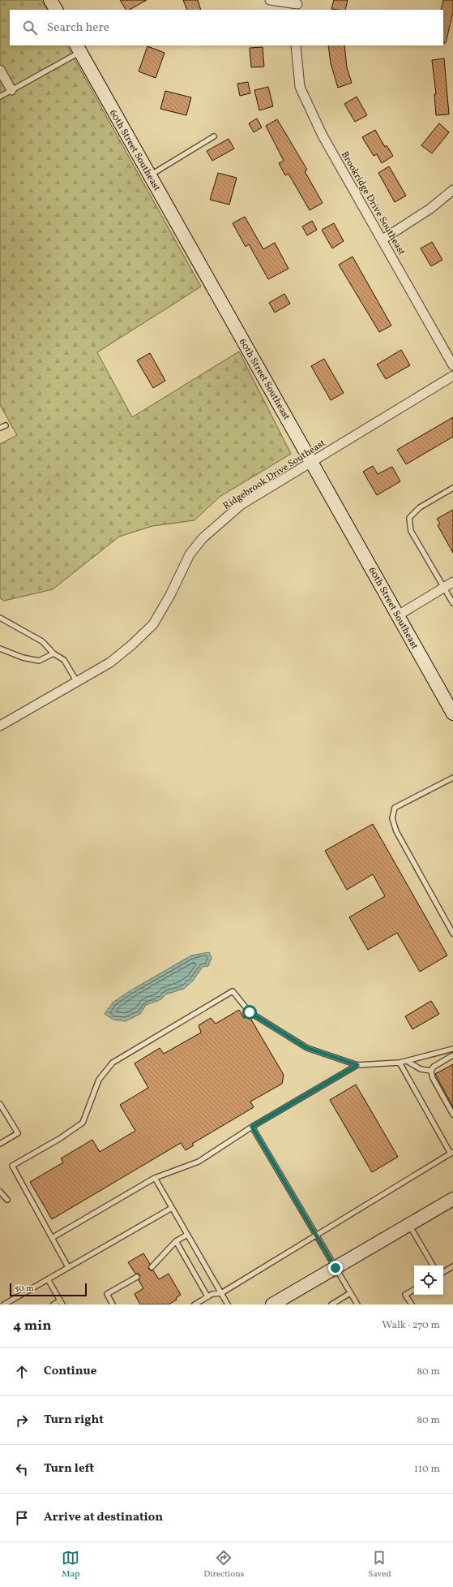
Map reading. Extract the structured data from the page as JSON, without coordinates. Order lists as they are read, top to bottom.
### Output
{
  "streets": {
    "main road": ["60th Street Southeast"],
    "street": ["Brookridge Drive Southeast", "Ridgebrook Drive Southeast"]
  },
  "crossings": [
    ["60th Street Southeast", "Ridgebrook Drive Southeast"]
  ],
  "scale_bar": "50 m",
  "page": {
    "search": "Search here",
    "scale": "50 m",
    "heading": ["4 min", "Walk · 270 m"],
    "list": [
      ["Continue", "80 m"],
      ["Turn right", "80 m"],
      ["Turn left", "110 m"],
      "Arrive at destination"
    ],
    "nav": ["Map", "Directions", "Saved"]
  }
}
